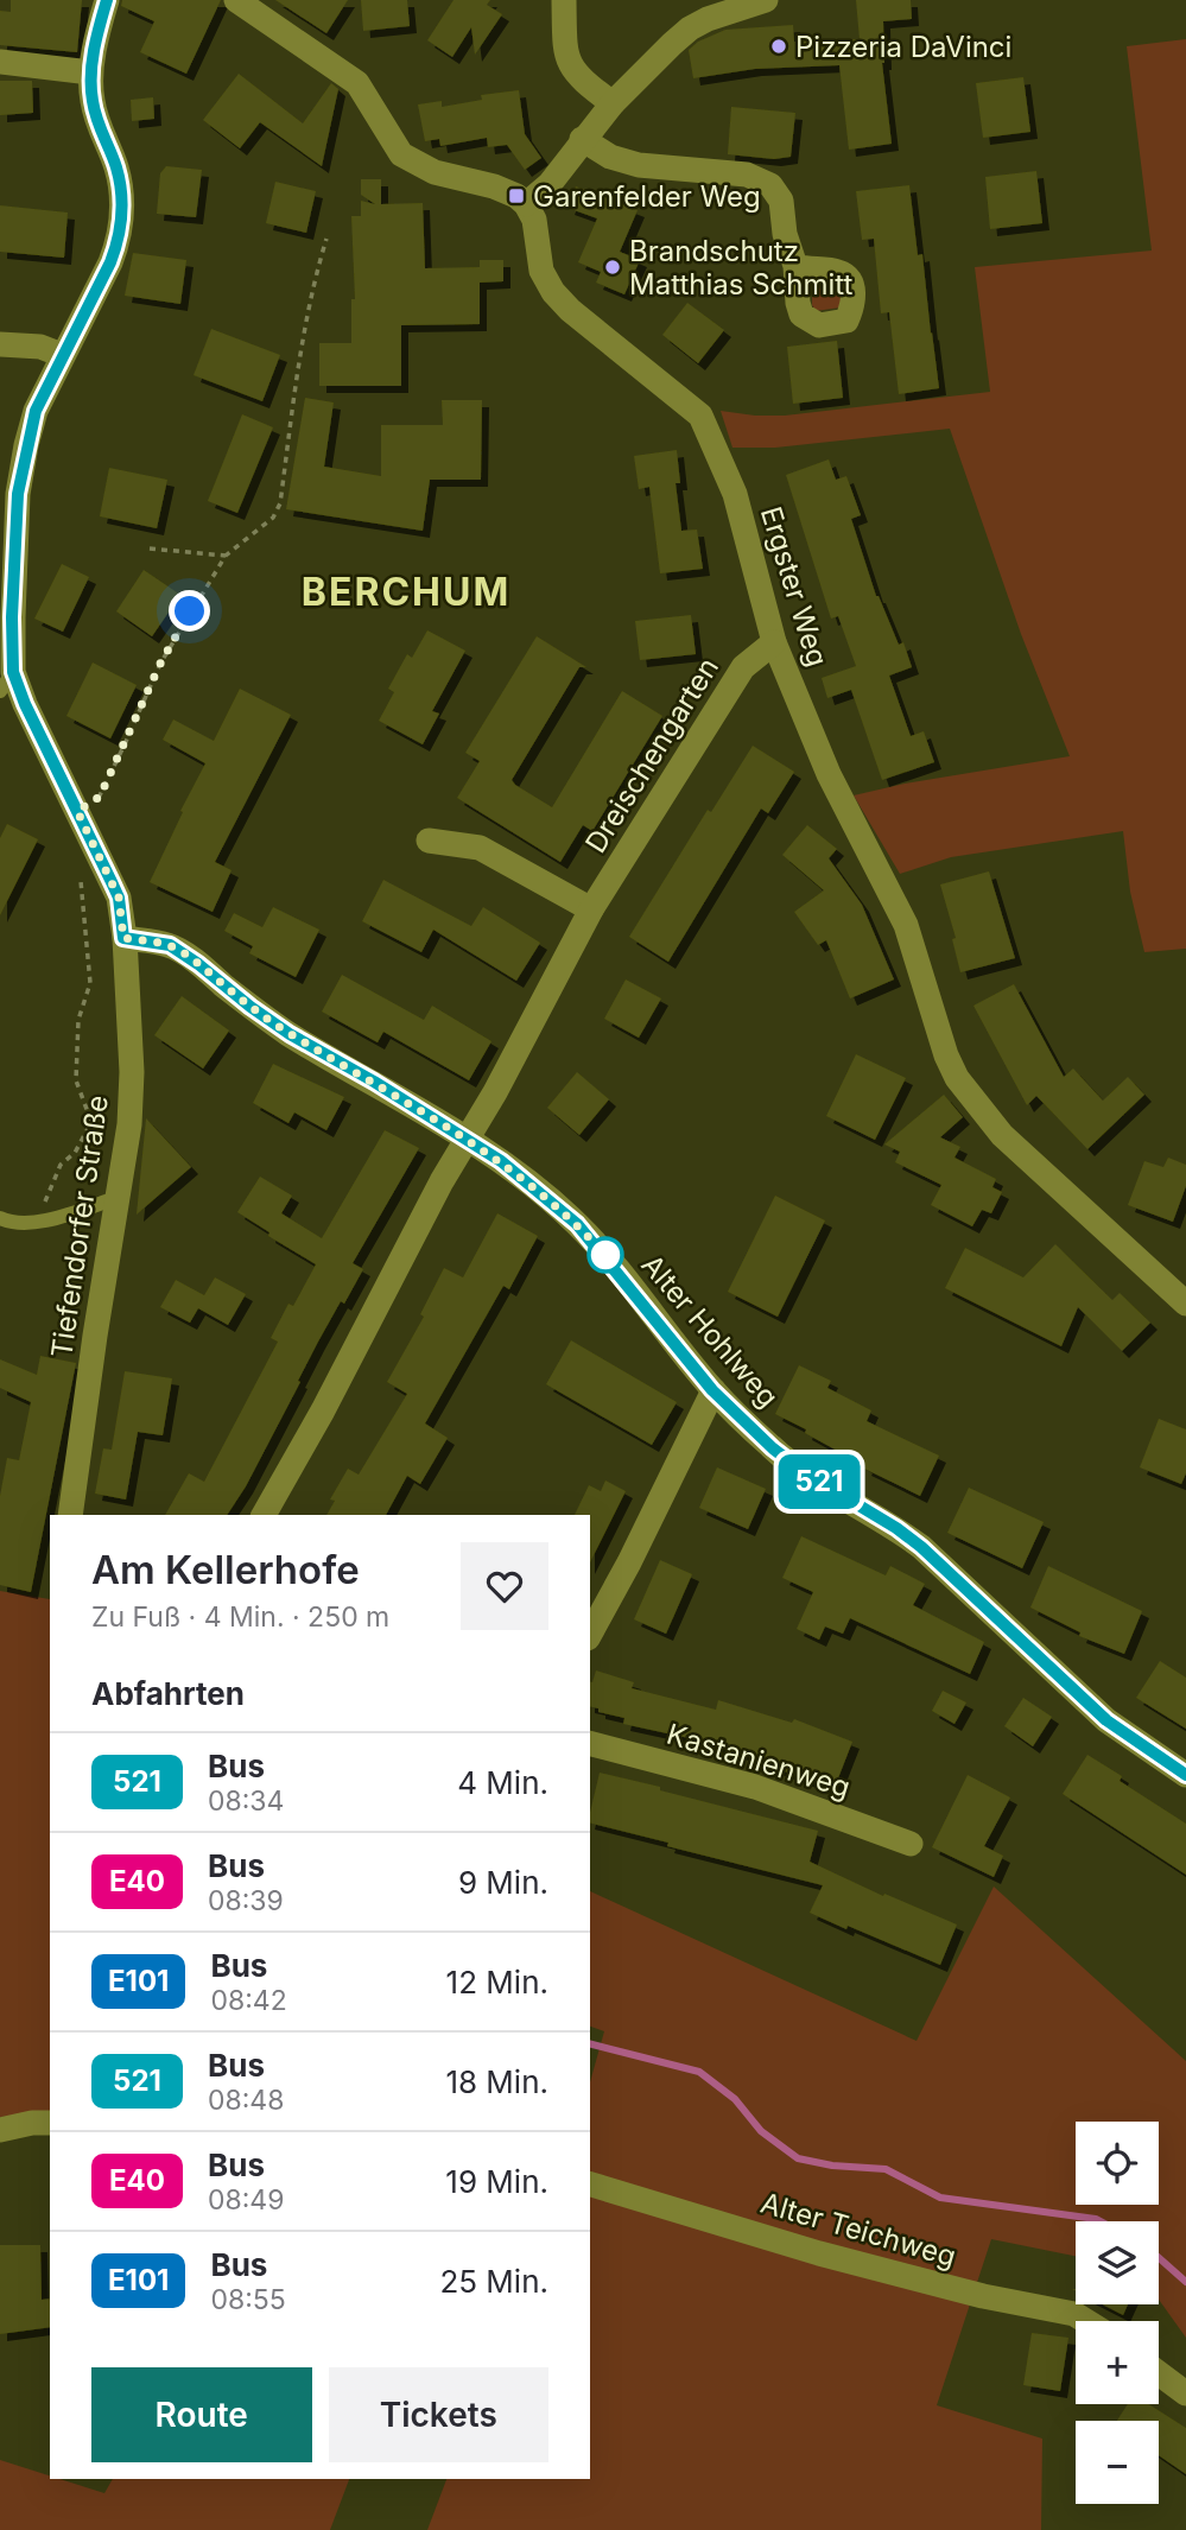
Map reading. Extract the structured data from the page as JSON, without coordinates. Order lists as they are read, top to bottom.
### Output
{
  "streets": {
    "street": [
      "Ergster Weg",
      "Dreischengarten",
      "Tiefendorfer Straße",
      "Alter Hohlweg",
      "Kastanienweg",
      "Alter Teichweg"
    ]
  },
  "crossings": [
    ["Ergster Weg", "Dreischengarten"],
    ["Dreischengarten", "Alter Hohlweg"],
    ["Tiefendorfer Straße", "Alter Hohlweg"]
  ],
  "districts": ["BERCHUM"],
  "places": {
    "other": ["Pizzeria DaVinci", "Brandschutz Matthias Schmitt"],
    "transit": ["Garenfelder Weg"]
  },
  "lines": ["bus line 521"],
  "page": {
    "on_map": "521",
    "heading": [
      ["Am Kellerhofe", "Zu Fuß · 4 Min. · 250 m"],
      "Abfahrten"
    ],
    "list": [
      {
        "mark": "521",
        "name": "Bus",
        "note": "08:34",
        "value": "4 Min."
      },
      {
        "mark": "E40",
        "name": "Bus",
        "note": "08:39",
        "value": "9 Min."
      },
      {
        "mark": "E101",
        "name": "Bus",
        "note": "08:42",
        "value": "12 Min."
      },
      {
        "mark": "521",
        "name": "Bus",
        "note": "08:48",
        "value": "18 Min."
      },
      {
        "mark": "E40",
        "name": "Bus",
        "note": "08:49",
        "value": "19 Min."
      },
      {
        "mark": "E101",
        "name": "Bus",
        "note": "08:55",
        "value": "25 Min."
      }
    ],
    "map_buttons": ["+", "−"],
    "buttons": ["Route", "Tickets"]
  }
}
